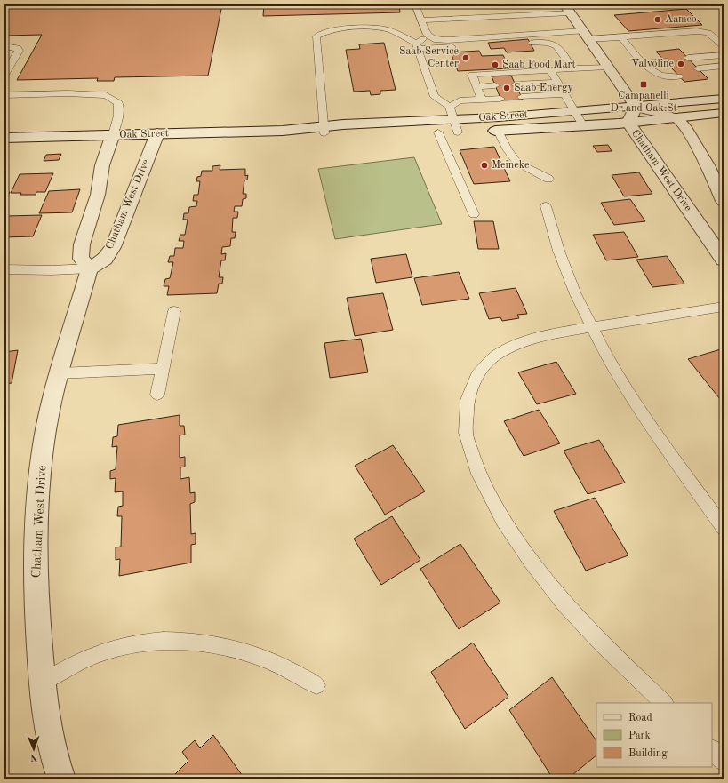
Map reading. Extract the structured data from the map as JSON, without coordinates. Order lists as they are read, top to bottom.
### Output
{
  "streets": {
    "street": ["Oak Street", "Chatham West Drive"]
  },
  "crossings": [
    ["Oak Street", "Chatham West Drive"]
  ],
  "places": {
    "other": [
      "Aamco",
      "Saab Service Center",
      "Valvoline",
      "Saab Food Mart",
      "Saab Energy",
      "Meineke"
    ],
    "transit": ["Campanelli Dr and Oak St"]
  },
  "legend": ["Road", "Park", "Building"],
  "north": "bottom"
}
